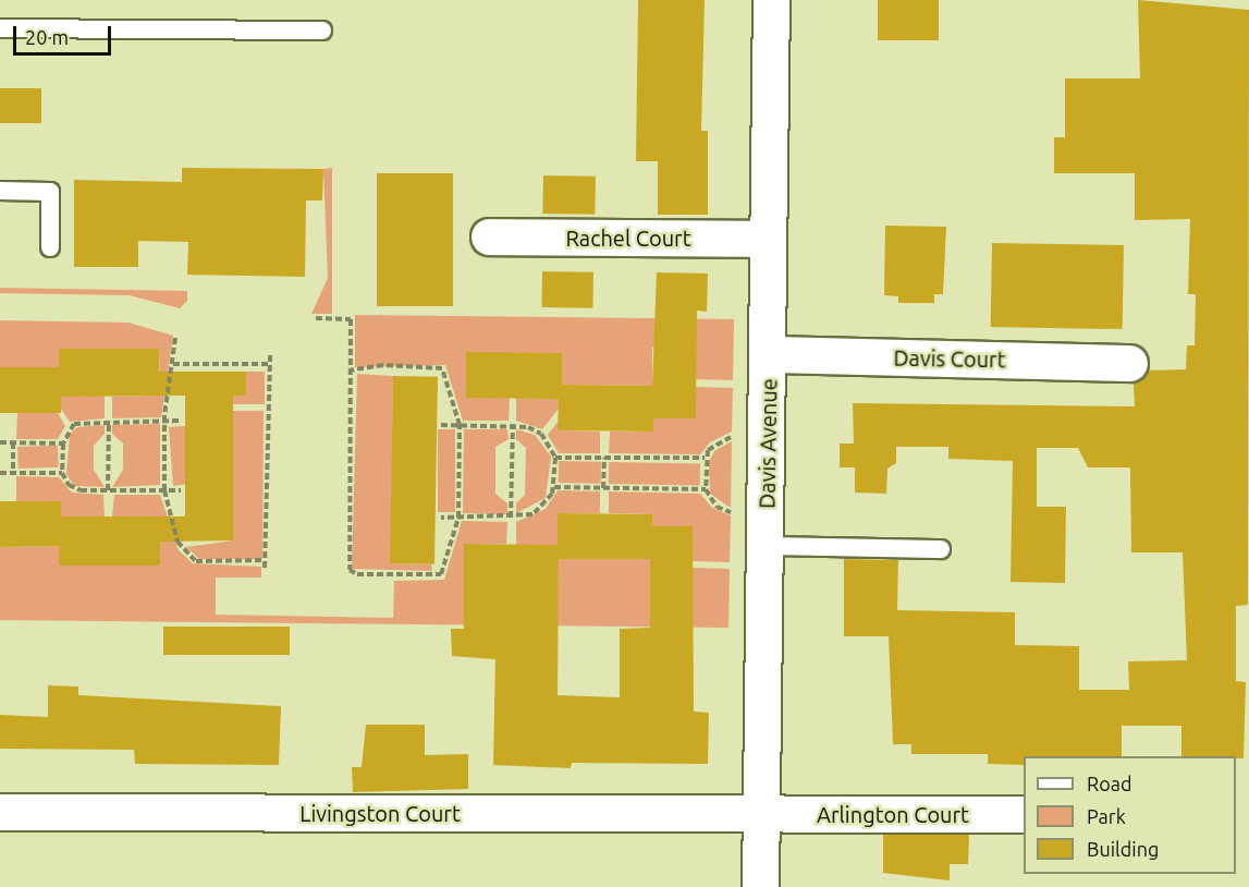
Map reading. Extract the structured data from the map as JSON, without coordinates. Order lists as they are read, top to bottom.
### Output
{
  "streets": {
    "street": [
      "Rachel Court",
      "Davis Court",
      "Davis Avenue",
      "Livingston Court",
      "Arlington Court"
    ]
  },
  "crossings": [
    ["Rachel Court", "Davis Avenue"],
    ["Davis Court", "Davis Avenue"],
    ["Davis Avenue", "Livingston Court"],
    ["Davis Avenue", "Arlington Court"],
    ["Livingston Court", "Arlington Court"]
  ],
  "legend": ["Road", "Park", "Building"],
  "scale_bar": "20 m"
}
